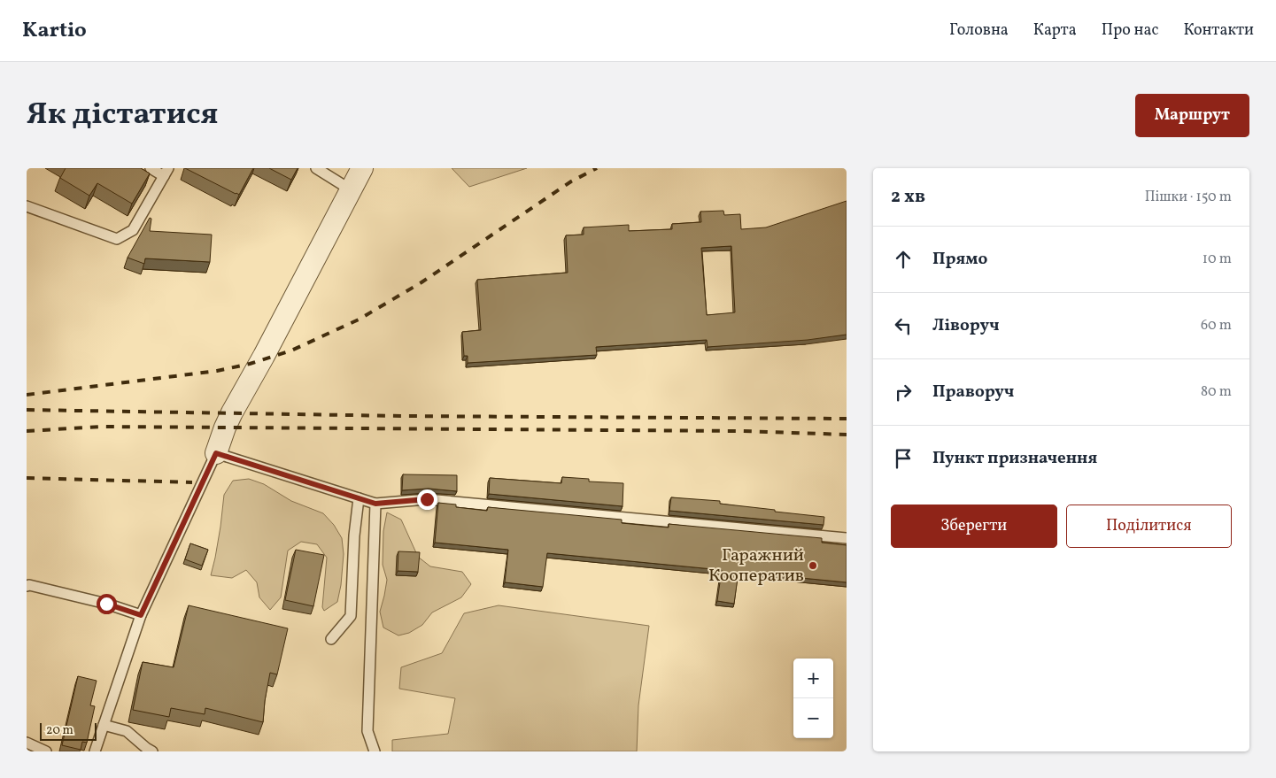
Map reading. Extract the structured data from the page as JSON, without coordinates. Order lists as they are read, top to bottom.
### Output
{
  "places": ["Гаражний Кооператив"],
  "scale_bar": "20 m",
  "page": {
    "header": "Kartio",
    "nav": [
      "Головна",
      "Карта",
      "Про нас",
      "Контакти"
    ],
    "title": "Як дістатися",
    "buttons": [
      "Маршрут",
      ["Зберегти", "Поділитися"]
    ],
    "heading": ["2 хв", "Пішки · 150 m"],
    "list": [
      ["Прямо", "10 m"],
      ["Ліворуч", "60 m"],
      ["Праворуч", "80 m"],
      "Пункт призначення"
    ],
    "map_buttons": ["+", "−"],
    "scale": "20 m"
  }
}
